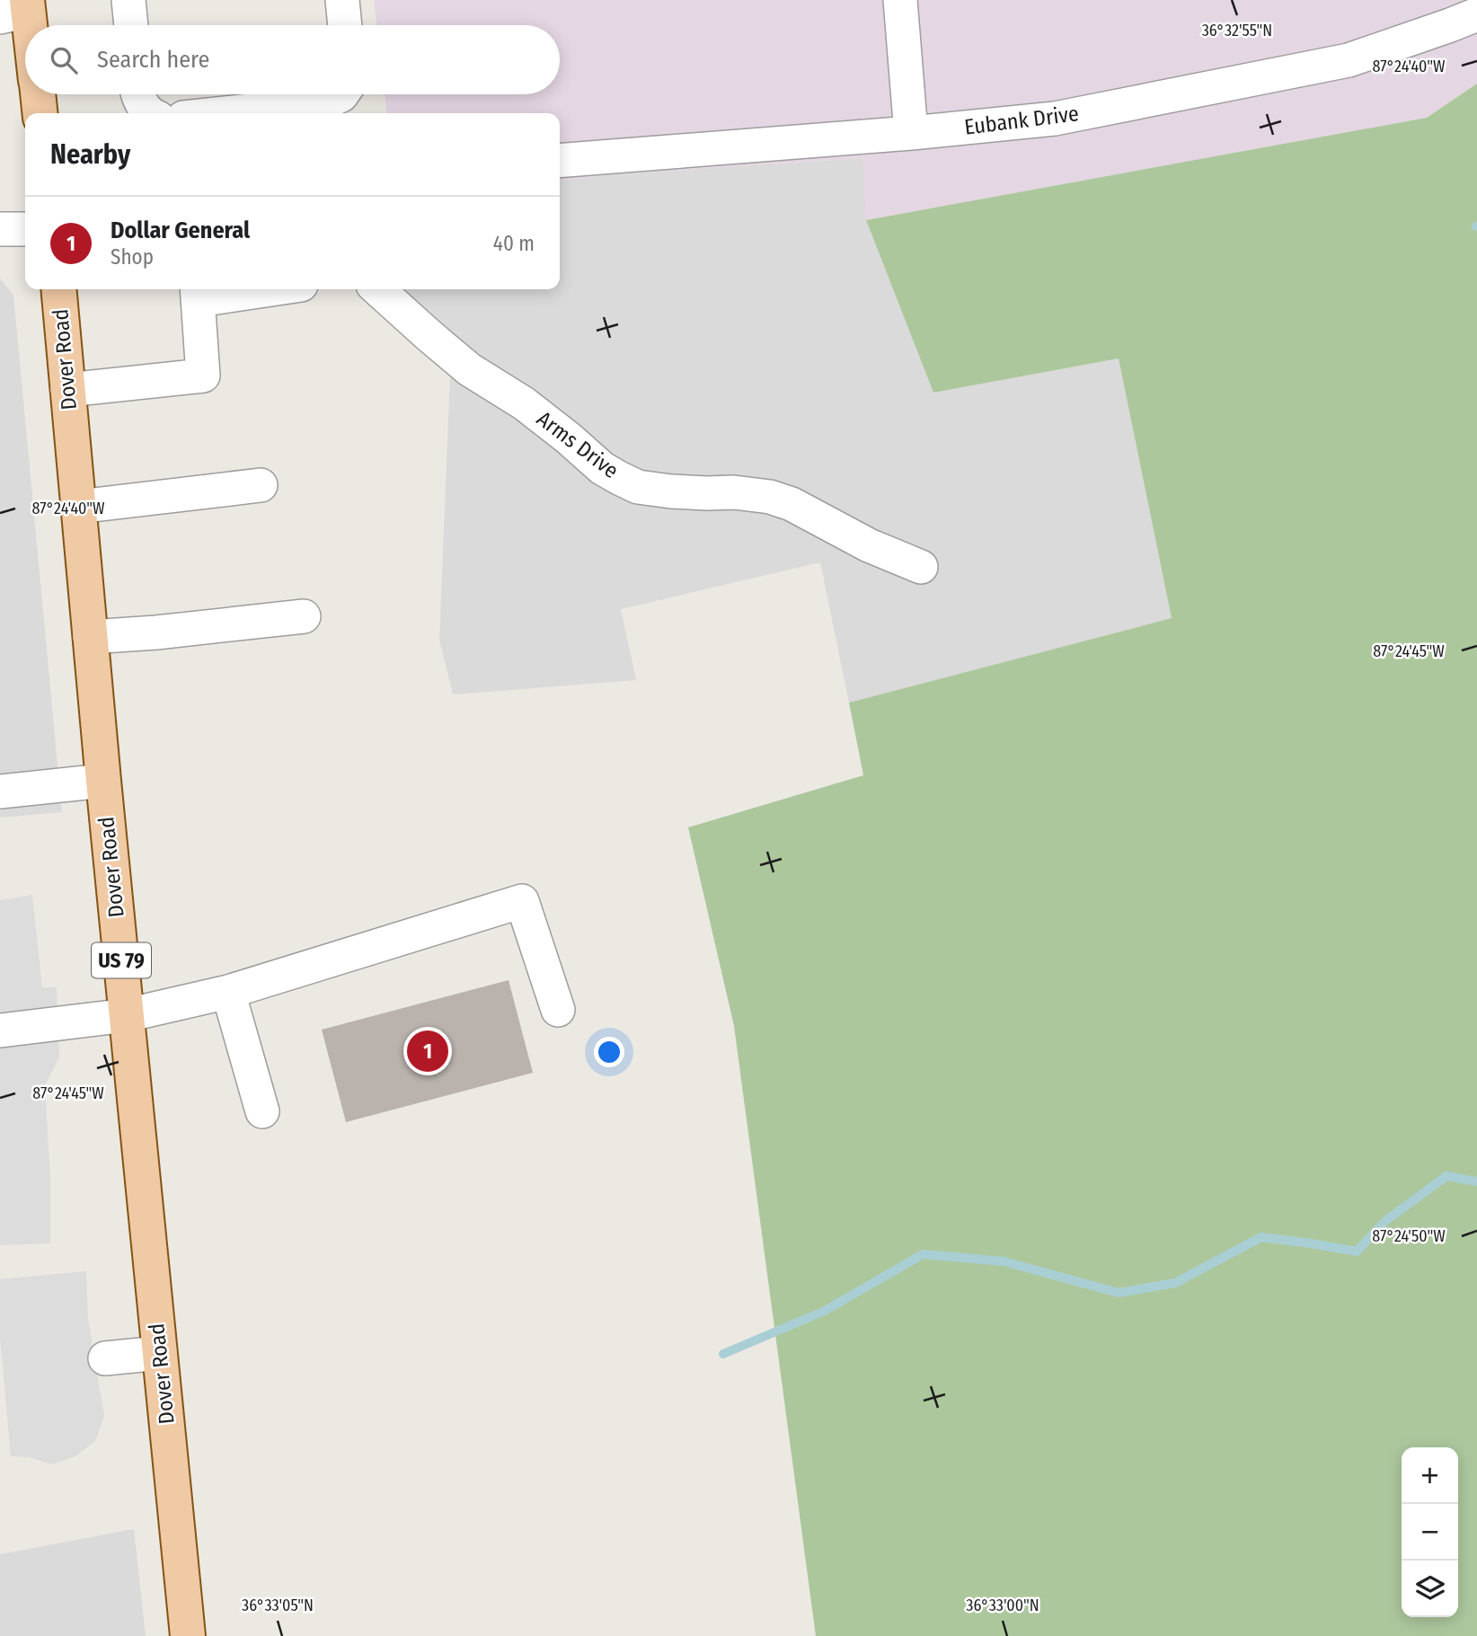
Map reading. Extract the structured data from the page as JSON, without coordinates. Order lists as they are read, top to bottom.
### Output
{
  "streets": {
    "main road": ["Dover Road", "US 79"],
    "street": ["Eubank Drive", "Arms Drive"]
  },
  "page": {
    "search": "Search here",
    "heading": "Nearby",
    "list": [
      {
        "mark": "1",
        "name": "Dollar General",
        "note": "Shop",
        "value": "40 m"
      }
    ],
    "pins": "1",
    "map_buttons": ["+", "−"]
  },
  "coordinates": [
    "36°32'55\"N",
    "87°24'40\"W",
    "87°24'45\"W",
    "87°24'50\"W",
    "36°33'05\"N",
    "36°33'00\"N"
  ]
}
